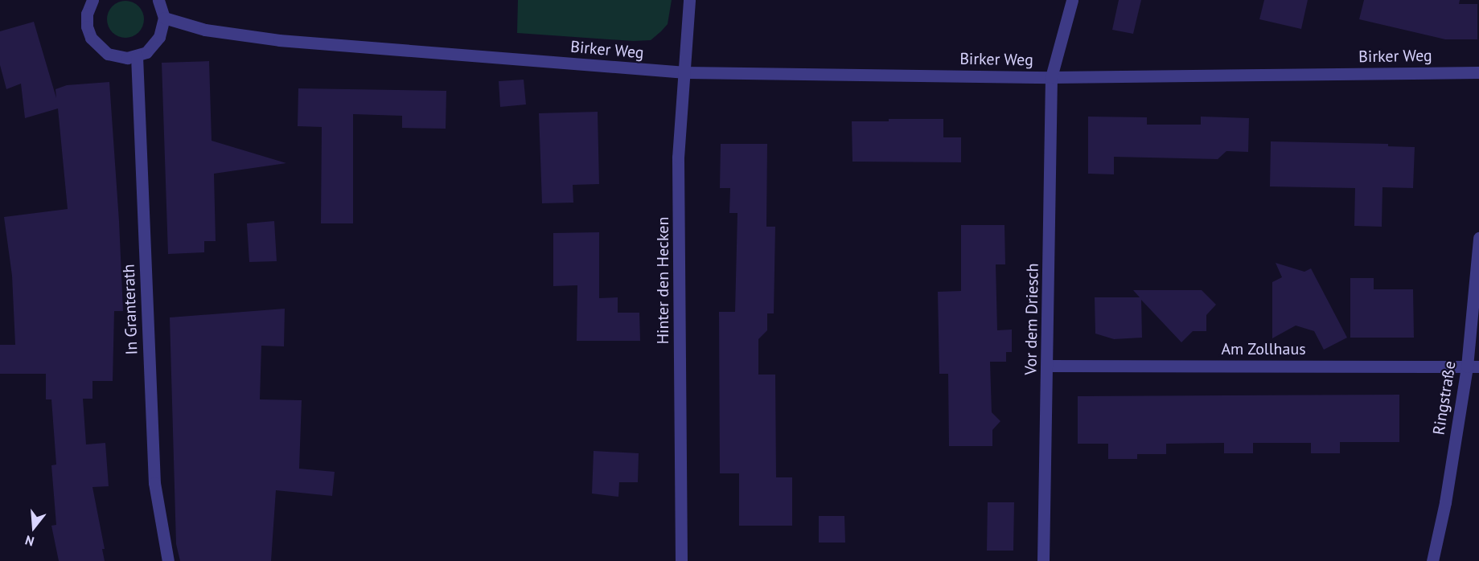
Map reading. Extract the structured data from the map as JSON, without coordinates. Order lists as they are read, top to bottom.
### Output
{
  "streets": {
    "street": [
      "Birker Weg",
      "Hinter den Hecken",
      "In Granterath",
      "Vor dem Driesch",
      "Am Zollhaus",
      "Ringstraße"
    ]
  },
  "crossings": [
    ["Birker Weg", "Hinter den Hecken"],
    ["Birker Weg", "Vor dem Driesch"],
    ["Vor dem Driesch", "Am Zollhaus"],
    ["Am Zollhaus", "Ringstraße"]
  ],
  "north": "bottom"
}
